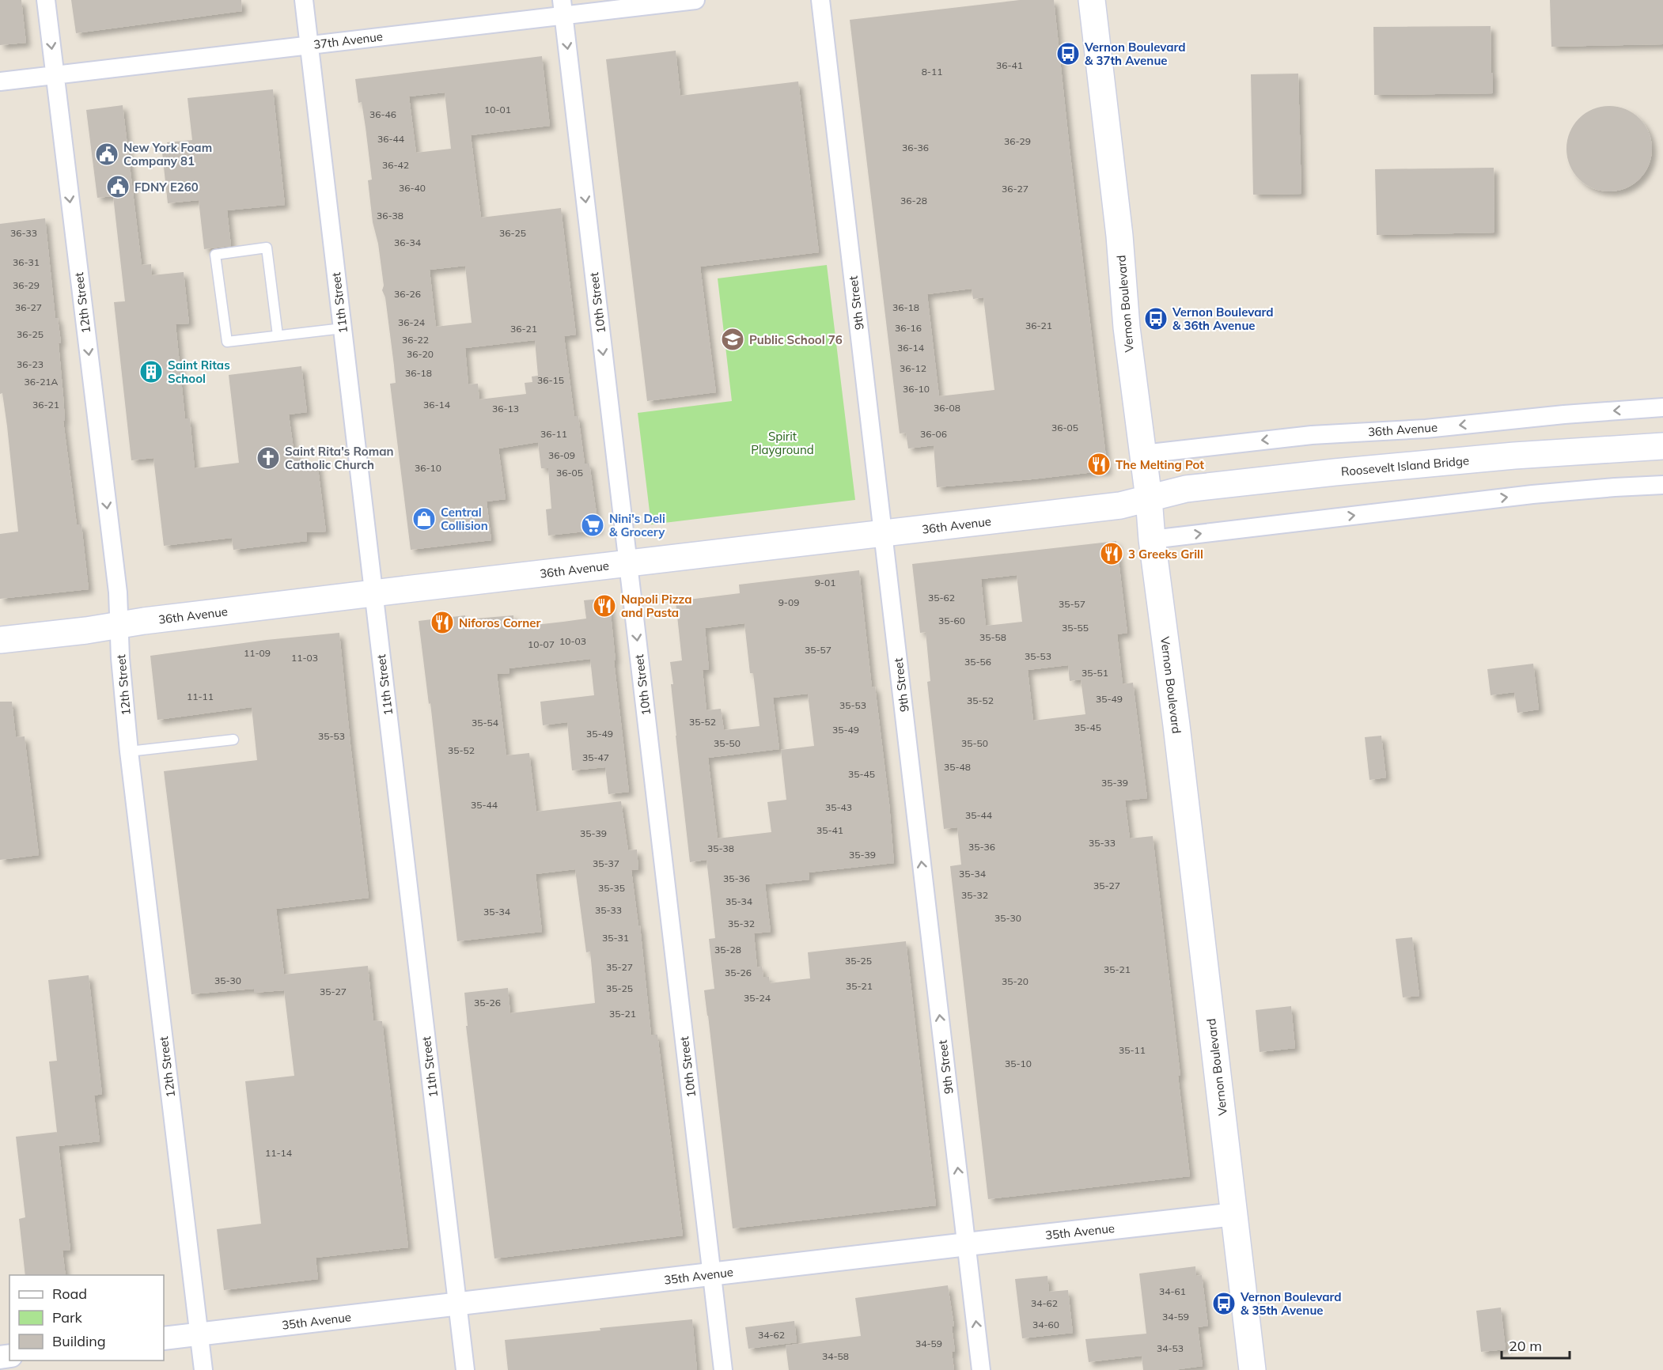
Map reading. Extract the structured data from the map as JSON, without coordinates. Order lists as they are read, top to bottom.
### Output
{
  "streets": {
    "main road": ["Vernon Boulevard", "36th Avenue", "Roosevelt Island Bridge"],
    "street": [
      "37th Avenue",
      "12th Street",
      "11th Street",
      "10th Street",
      "9th Street",
      "35th Avenue"
    ]
  },
  "crossings": [
    ["37th Avenue", "12th Street"],
    ["37th Avenue", "11th Street"],
    ["37th Avenue", "10th Street"],
    ["12th Street", "36th Avenue"],
    ["12th Street", "35th Avenue"],
    ["11th Street", "36th Avenue"],
    ["11th Street", "35th Avenue"],
    ["10th Street", "36th Avenue"],
    ["10th Street", "35th Avenue"],
    ["9th Street", "36th Avenue"],
    ["9th Street", "35th Avenue"],
    ["Vernon Boulevard", "36th Avenue"],
    ["Vernon Boulevard", "Roosevelt Island Bridge"],
    ["Vernon Boulevard", "35th Avenue"],
    ["36th Avenue", "Roosevelt Island Bridge"]
  ],
  "one_way": ["12th Street", "10th Street", "9th Street"],
  "parks": ["Spirit Playground"],
  "places": {
    "bus stop": ["Vernon Boulevard & 37th Avenue", "Vernon Boulevard & 36th Avenue", "Vernon Boulevard & 35th Avenue"],
    "public building": ["New York Foam Company 81", "FDNY E260"],
    "school or university": ["Public School 76"],
    "building": ["Saint Ritas School"],
    "church": ["Saint Rita's Roman Catholic Church"],
    "restaurant": [
      "The Melting Pot",
      "3 Greeks Grill",
      "Napoli Pizza and Pasta",
      "Niforos Corner"
    ],
    "shop": ["Central Collision"],
    "supermarket": ["Nini's Deli & Grocery"]
  },
  "house_numbers": [
    "36-41",
    "8-11",
    "10-01",
    "36-46",
    "36-44",
    "36-29",
    "36-36",
    "36-42",
    "36-40",
    "36-27",
    "36-28",
    "36-38",
    "36-33",
    "36-25",
    "36-34",
    "36-31",
    "36-29",
    "36-26",
    "36-27",
    "36-18",
    "36-24",
    "36-21",
    "36-16",
    "36-21",
    "36-25",
    "36-22",
    "36-14",
    "36-20",
    "36-23",
    "36-12",
    "36-18",
    "36-15",
    "36-21A",
    "36-10",
    "36-21",
    "36-14",
    "36-08",
    "36-13",
    "36-05",
    "36-11",
    "36-06",
    "36-09",
    "36-10",
    "36-05",
    "9-01",
    "35-62",
    "9-09",
    "35-57",
    "35-60",
    "35-55",
    "35-58",
    "10-03",
    "10-07",
    "35-57",
    "11-09",
    "35-53",
    "11-03",
    "35-56",
    "35-51",
    "11-11",
    "35-49",
    "35-52",
    "35-53",
    "35-52",
    "35-54",
    "35-45",
    "35-49",
    "35-49",
    "35-53",
    "35-50",
    "35-50",
    "35-52",
    "35-47",
    "35-48",
    "35-45",
    "35-39",
    "35-44",
    "35-43",
    "35-44",
    "35-41",
    "35-39",
    "35-33",
    "35-36",
    "35-38",
    "35-39",
    "35-37",
    "35-34",
    "35-36",
    "35-27",
    "35-35",
    "35-32",
    "35-34",
    "35-33",
    "35-34",
    "35-30",
    "35-32",
    "35-31",
    "35-28",
    "35-25",
    "35-27",
    "35-21",
    "35-26",
    "35-30",
    "35-20",
    "35-21",
    "35-25",
    "35-27",
    "35-24",
    "35-26",
    "35-21",
    "35-11",
    "35-10",
    "11-14",
    "34-61",
    "34-62",
    "34-59",
    "34-60",
    "34-62",
    "34-59",
    "34-53",
    "34-58"
  ],
  "legend": ["Road", "Park", "Building"],
  "scale_bar": "20 m"
}
